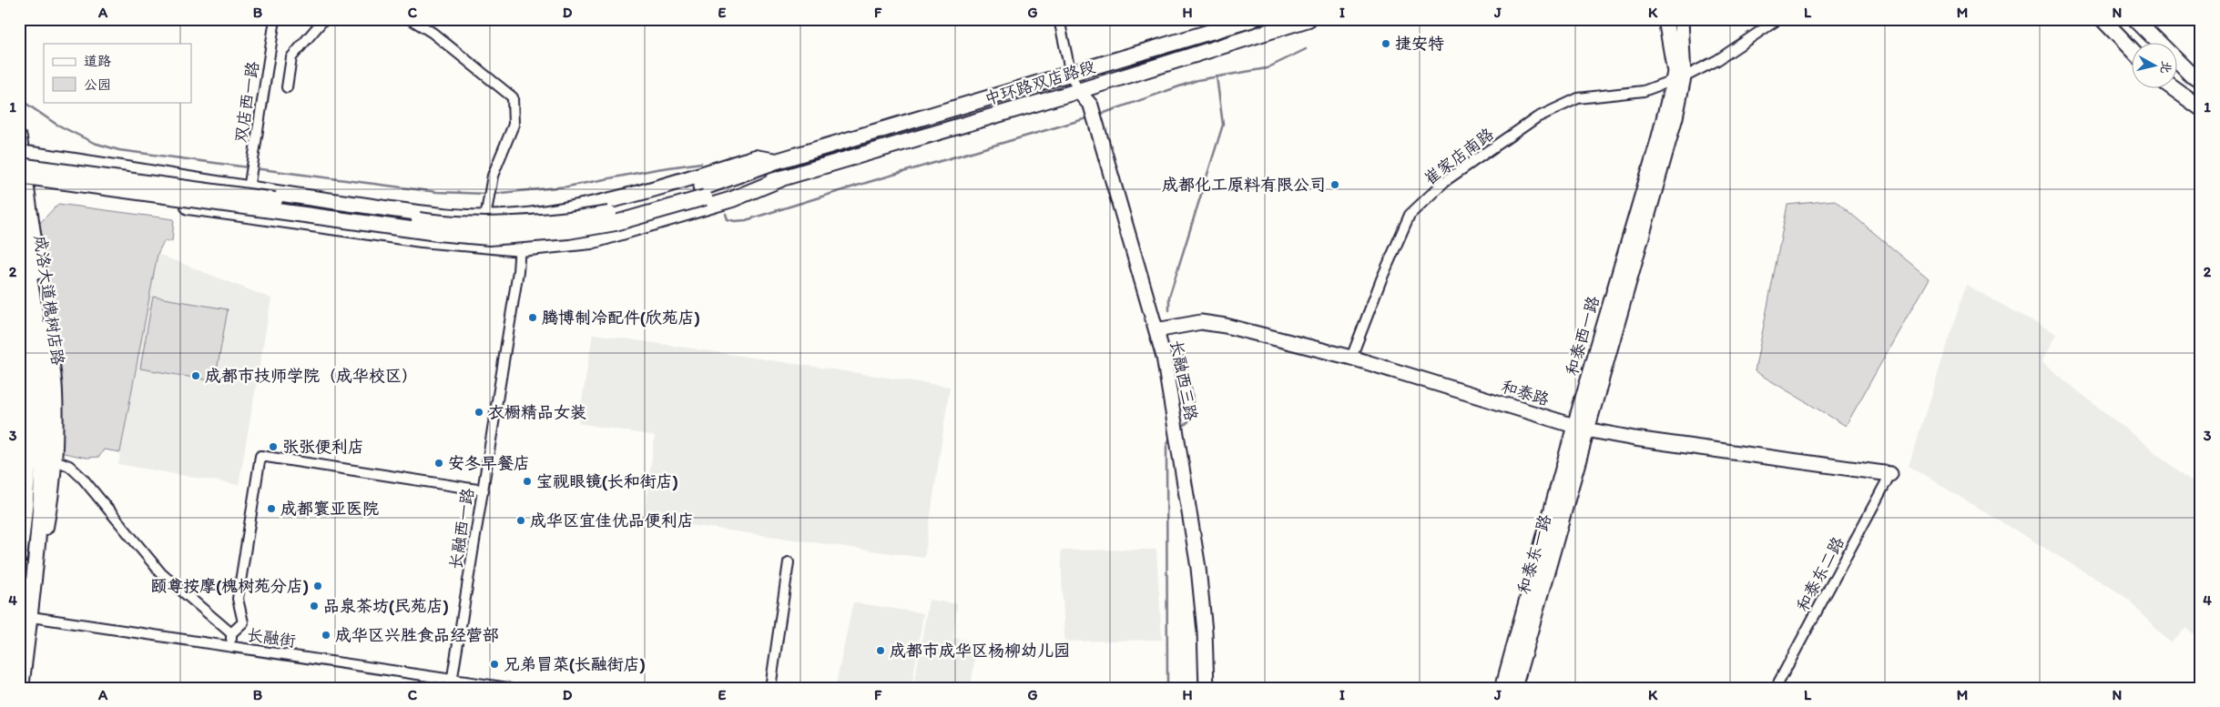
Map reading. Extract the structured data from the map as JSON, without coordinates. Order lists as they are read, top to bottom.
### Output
{
  "streets": {
    "main road": ["中环路双店路段", "成洛大道槐树店路"],
    "street": [
      "双店西一路",
      "崔家店南路",
      "和泰西一路",
      "长融西三路",
      "和泰路",
      "长融西一路",
      "和泰东一路",
      "和泰东二路",
      "长融街"
    ]
  },
  "crossings": [
    ["中环路双店路段", "长融西三路"],
    ["崔家店南路", "和泰西一路"],
    ["崔家店南路", "和泰路"],
    ["成洛大道槐树店路", "长融街"],
    ["和泰西一路", "和泰路"],
    ["和泰西一路", "和泰东一路"],
    ["长融西三路", "和泰路"],
    ["和泰路", "和泰东一路"],
    ["和泰路", "和泰东二路"],
    ["长融西一路", "长融街"]
  ],
  "places": [
    "捷安特",
    "成都化工原料有限公司",
    "腾博制冷配件(欣苑店)",
    "成都市技师学院（成华校区）",
    "衣橱精品女装",
    "张张便利店",
    "安冬早餐店",
    "宝视眼镜(长和街店)",
    "成都寰亚医院",
    "成华区宜佳优品便利店",
    "颐尊按摩(槐树苑分店)",
    "品泉茶坊(民苑店)",
    "成华区兴胜食品经营部",
    "成都市成华区杨柳幼儿园",
    "兄弟冒菜(长融街店)"
  ],
  "legend": ["道路", "公园"],
  "north": "right",
  "grid": {
    "columns": [
      "A",
      "B",
      "C",
      "D",
      "E",
      "F",
      "G",
      "H",
      "I",
      "J",
      "K",
      "L",
      "M",
      "N"
    ],
    "rows": [
      "1",
      "2",
      "3",
      "4"
    ]
  }
}
